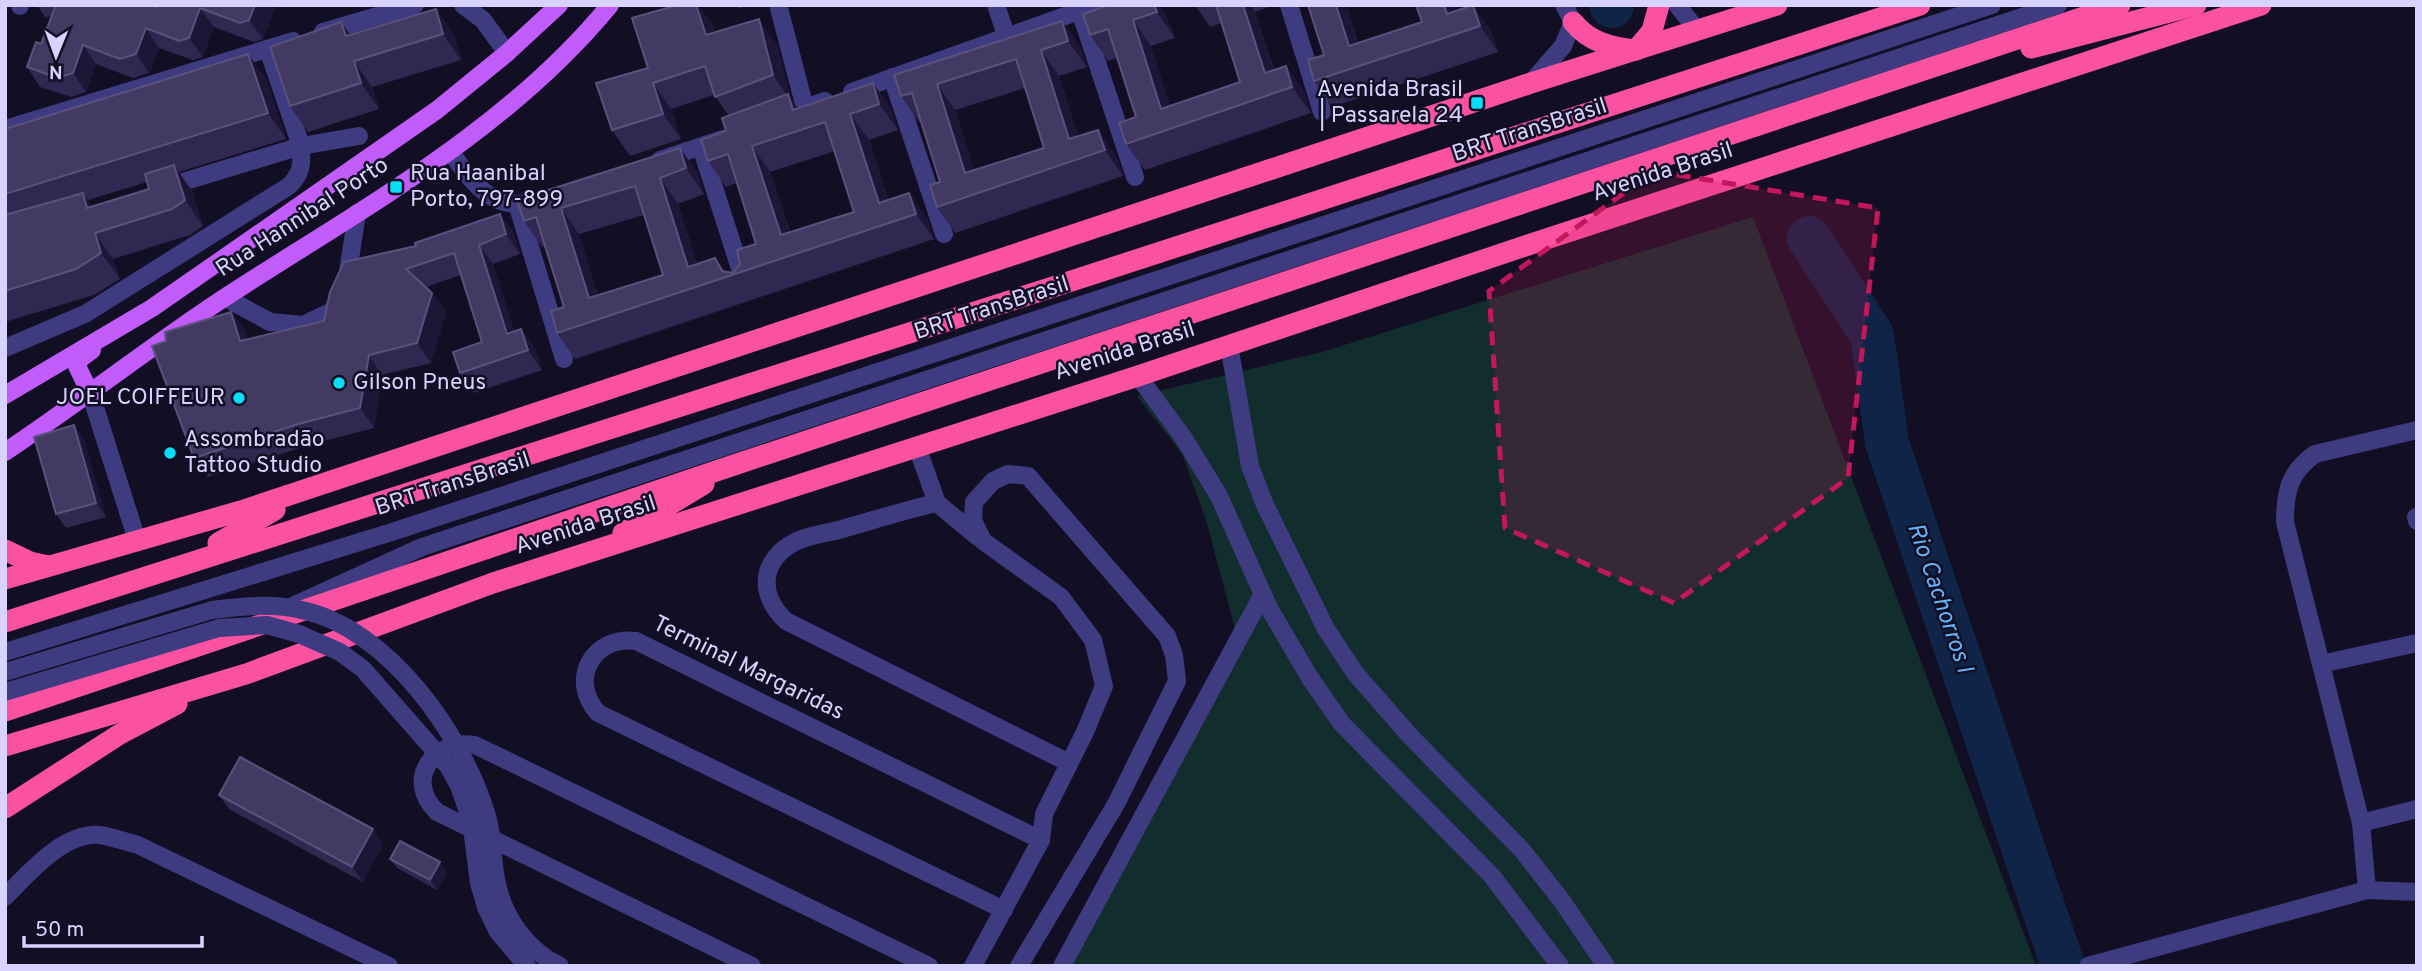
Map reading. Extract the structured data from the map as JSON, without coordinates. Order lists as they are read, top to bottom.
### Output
{
  "streets": {
    "highway": ["Avenida Brasil"],
    "main road": ["Rua Hannibal Porto"],
    "street": ["BRT TransBrasil", "Terminal Margaridas"]
  },
  "crossings": [
    ["BRT TransBrasil", "Avenida Brasil"]
  ],
  "water": ["Rio Cachorros I"],
  "places": {
    "transit": ["Avenida Brasil | Passarela 24", "Rua Haanibal Porto, 797-899"],
    "other": ["Gilson Pneus", "JOEL COIFFEUR", "Assombradão Tattoo Studio"]
  },
  "scale_bar": "50 m",
  "north": "bottom"
}
